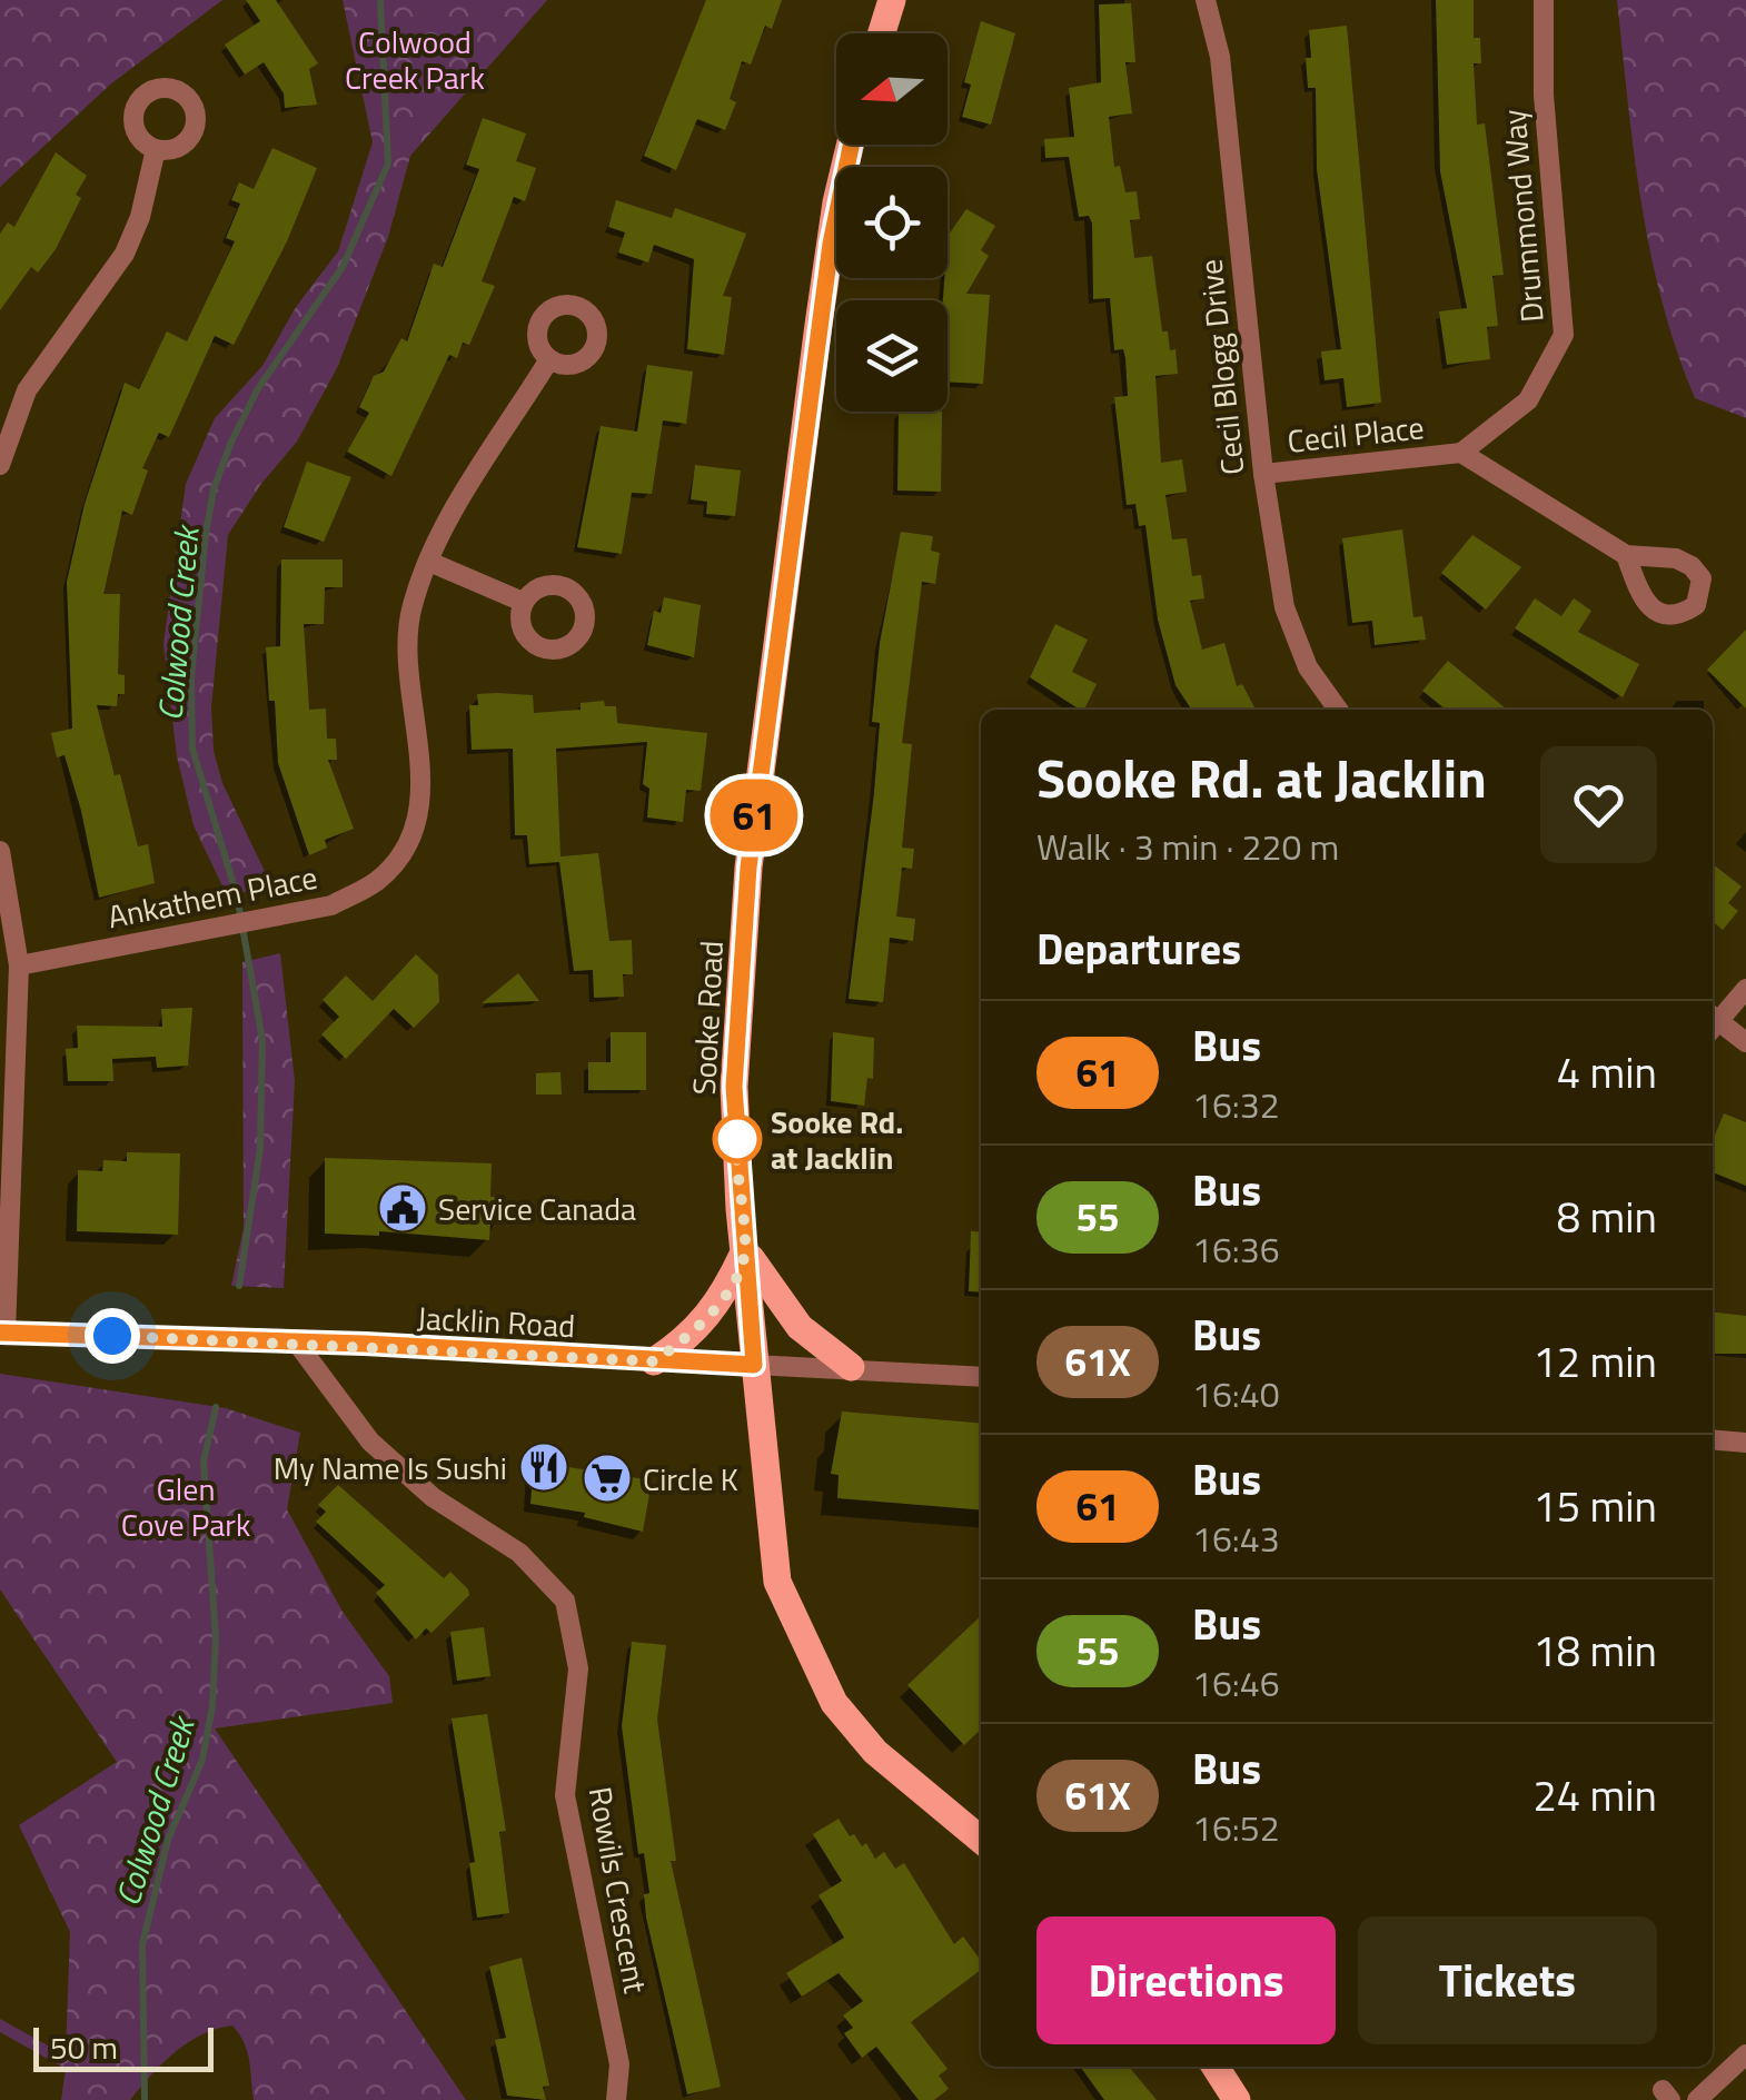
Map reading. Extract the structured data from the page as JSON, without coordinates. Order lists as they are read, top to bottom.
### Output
{
  "streets": {
    "main road": ["Sooke Road", "Jacklin Road"],
    "street": [
      "Drummond Way",
      "Cecil Blogg Drive",
      "Cecil Place",
      "Ankathem Place",
      "Rowils Crescent"
    ]
  },
  "crossings": [
    ["Drummond Way", "Cecil Place"],
    ["Cecil Blogg Drive", "Cecil Place"],
    ["Sooke Road", "Jacklin Road"],
    ["Jacklin Road", "Rowils Crescent"]
  ],
  "water": ["Colwood Creek"],
  "parks": ["Colwood Creek Park", "Glen Cove Park"],
  "places": {
    "other": ["Sooke Rd. at Jacklin"],
    "public building": ["Service Canada"],
    "restaurant": ["My Name Is Sushi"],
    "supermarket": ["Circle K"]
  },
  "lines": ["bus line 61"],
  "scale_bar": "50 m",
  "north": "left",
  "page": {
    "on_map": "61",
    "heading": [
      ["Sooke Rd. at Jacklin", "Walk · 3 min · 220 m"],
      "Departures"
    ],
    "list": [
      {
        "mark": "61",
        "name": "Bus",
        "note": "16:32",
        "value": "4 min"
      },
      {
        "mark": "55",
        "name": "Bus",
        "note": "16:36",
        "value": "8 min"
      },
      {
        "mark": "61X",
        "name": "Bus",
        "note": "16:40",
        "value": "12 min"
      },
      {
        "mark": "61",
        "name": "Bus",
        "note": "16:43",
        "value": "15 min"
      },
      {
        "mark": "55",
        "name": "Bus",
        "note": "16:46",
        "value": "18 min"
      },
      {
        "mark": "61X",
        "name": "Bus",
        "note": "16:52",
        "value": "24 min"
      }
    ],
    "buttons": ["Directions", "Tickets"],
    "scale": "50 m"
  }
}
